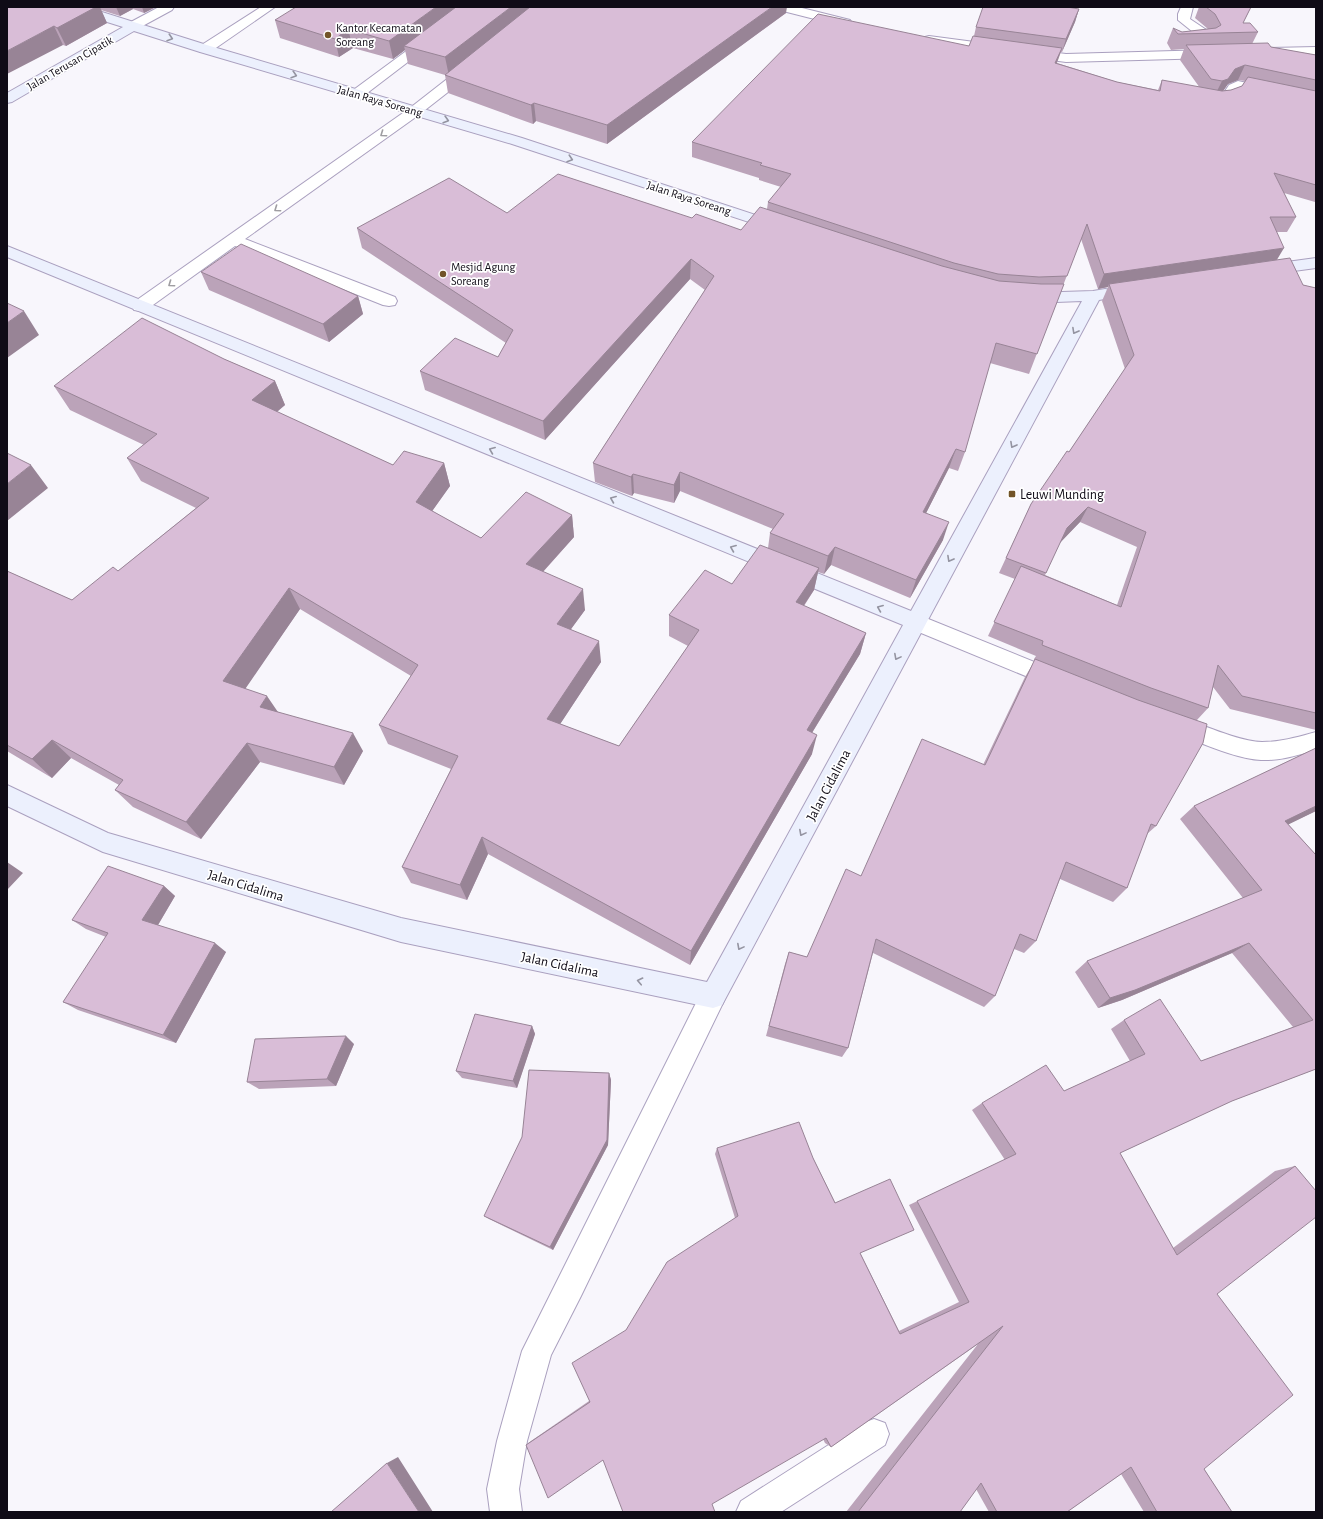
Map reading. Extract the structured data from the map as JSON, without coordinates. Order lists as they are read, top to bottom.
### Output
{
  "streets": {
    "main road": ["Jalan Terusan Cipatik", "Jalan Raya Soreang", "Jalan Cidalima"]
  },
  "crossings": [
    ["Jalan Terusan Cipatik", "Jalan Raya Soreang"]
  ],
  "one_way": ["Jalan Raya Soreang"],
  "places": {
    "other": ["Kantor Kecamatan Soreang", "Mesjid Agung Soreang"],
    "transit": ["Leuwi Munding"]
  }
}
